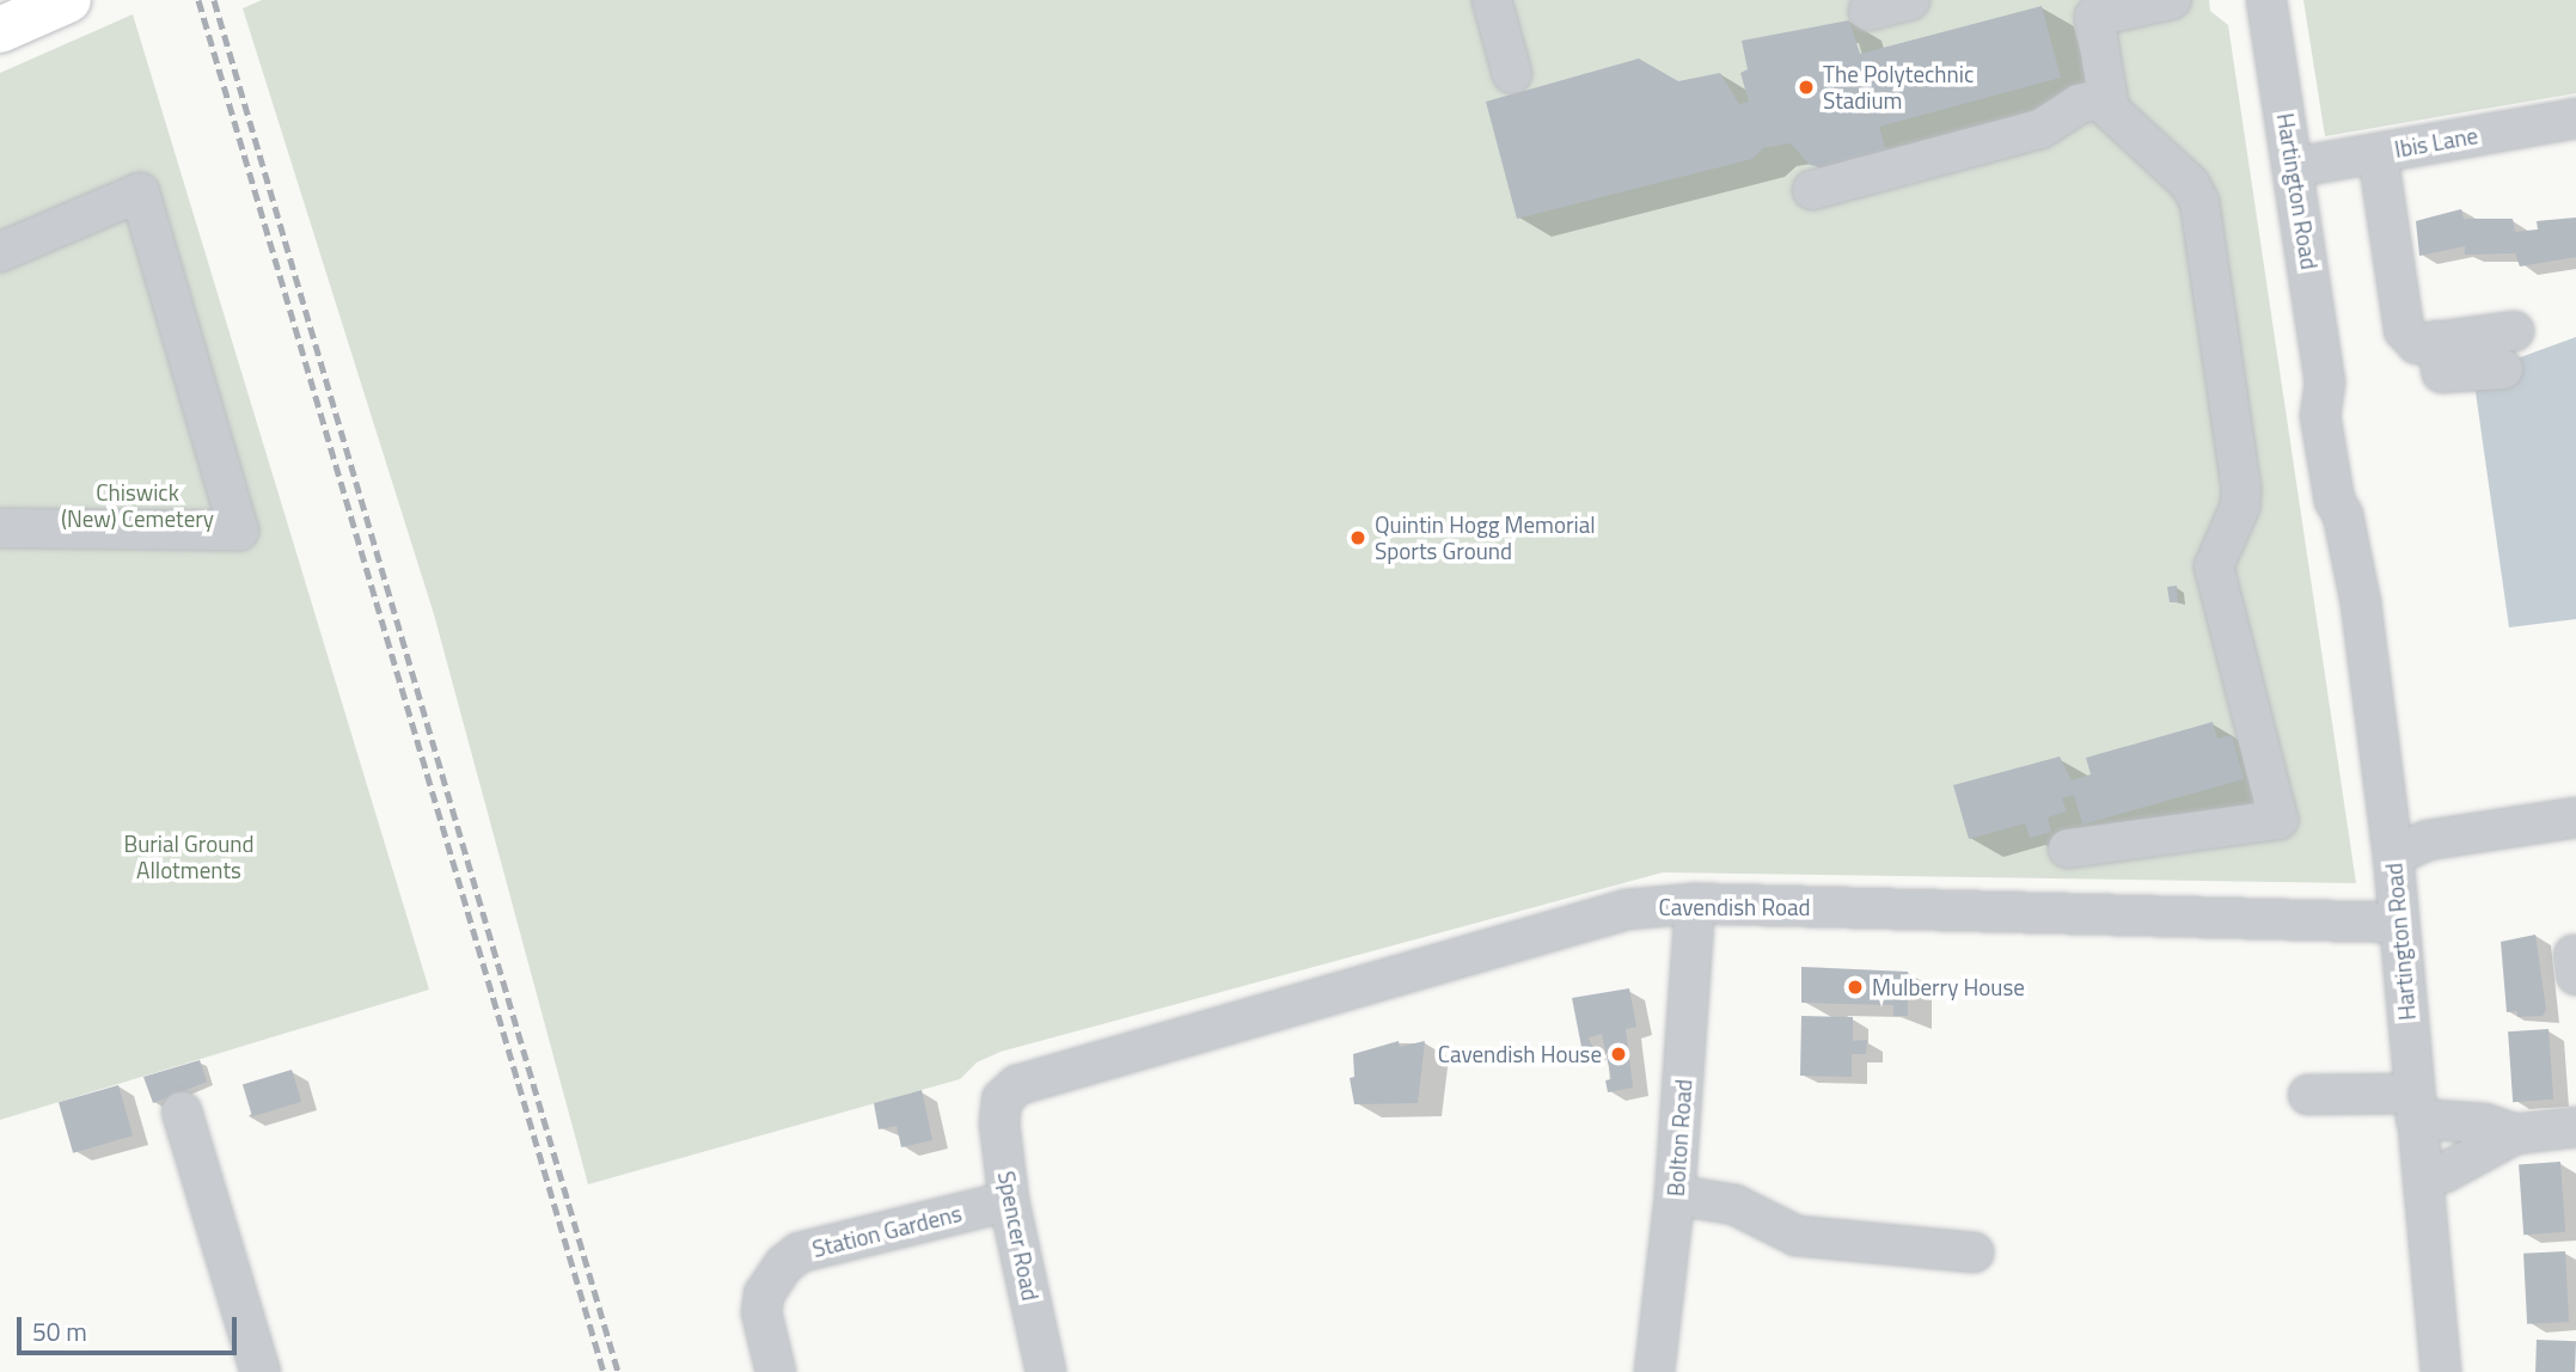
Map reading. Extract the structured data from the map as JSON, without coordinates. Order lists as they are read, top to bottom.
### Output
{
  "streets": {
    "street": [
      "Ibis Lane",
      "Hartington Road",
      "Cavendish Road",
      "Bolton Road",
      "Station Gardens",
      "Spencer Road"
    ]
  },
  "crossings": [
    ["Ibis Lane", "Hartington Road"],
    ["Hartington Road", "Cavendish Road"],
    ["Cavendish Road", "Bolton Road"],
    ["Cavendish Road", "Spencer Road"],
    ["Station Gardens", "Spencer Road"]
  ],
  "parks": ["Chiswick (New) Cemetery", "Burial Ground Allotments"],
  "places": [
    "The Polytechnic Stadium",
    "Quintin Hogg Memorial Sports Ground",
    "Mulberry House",
    "Cavendish House"
  ],
  "scale_bar": "50 m"
}
